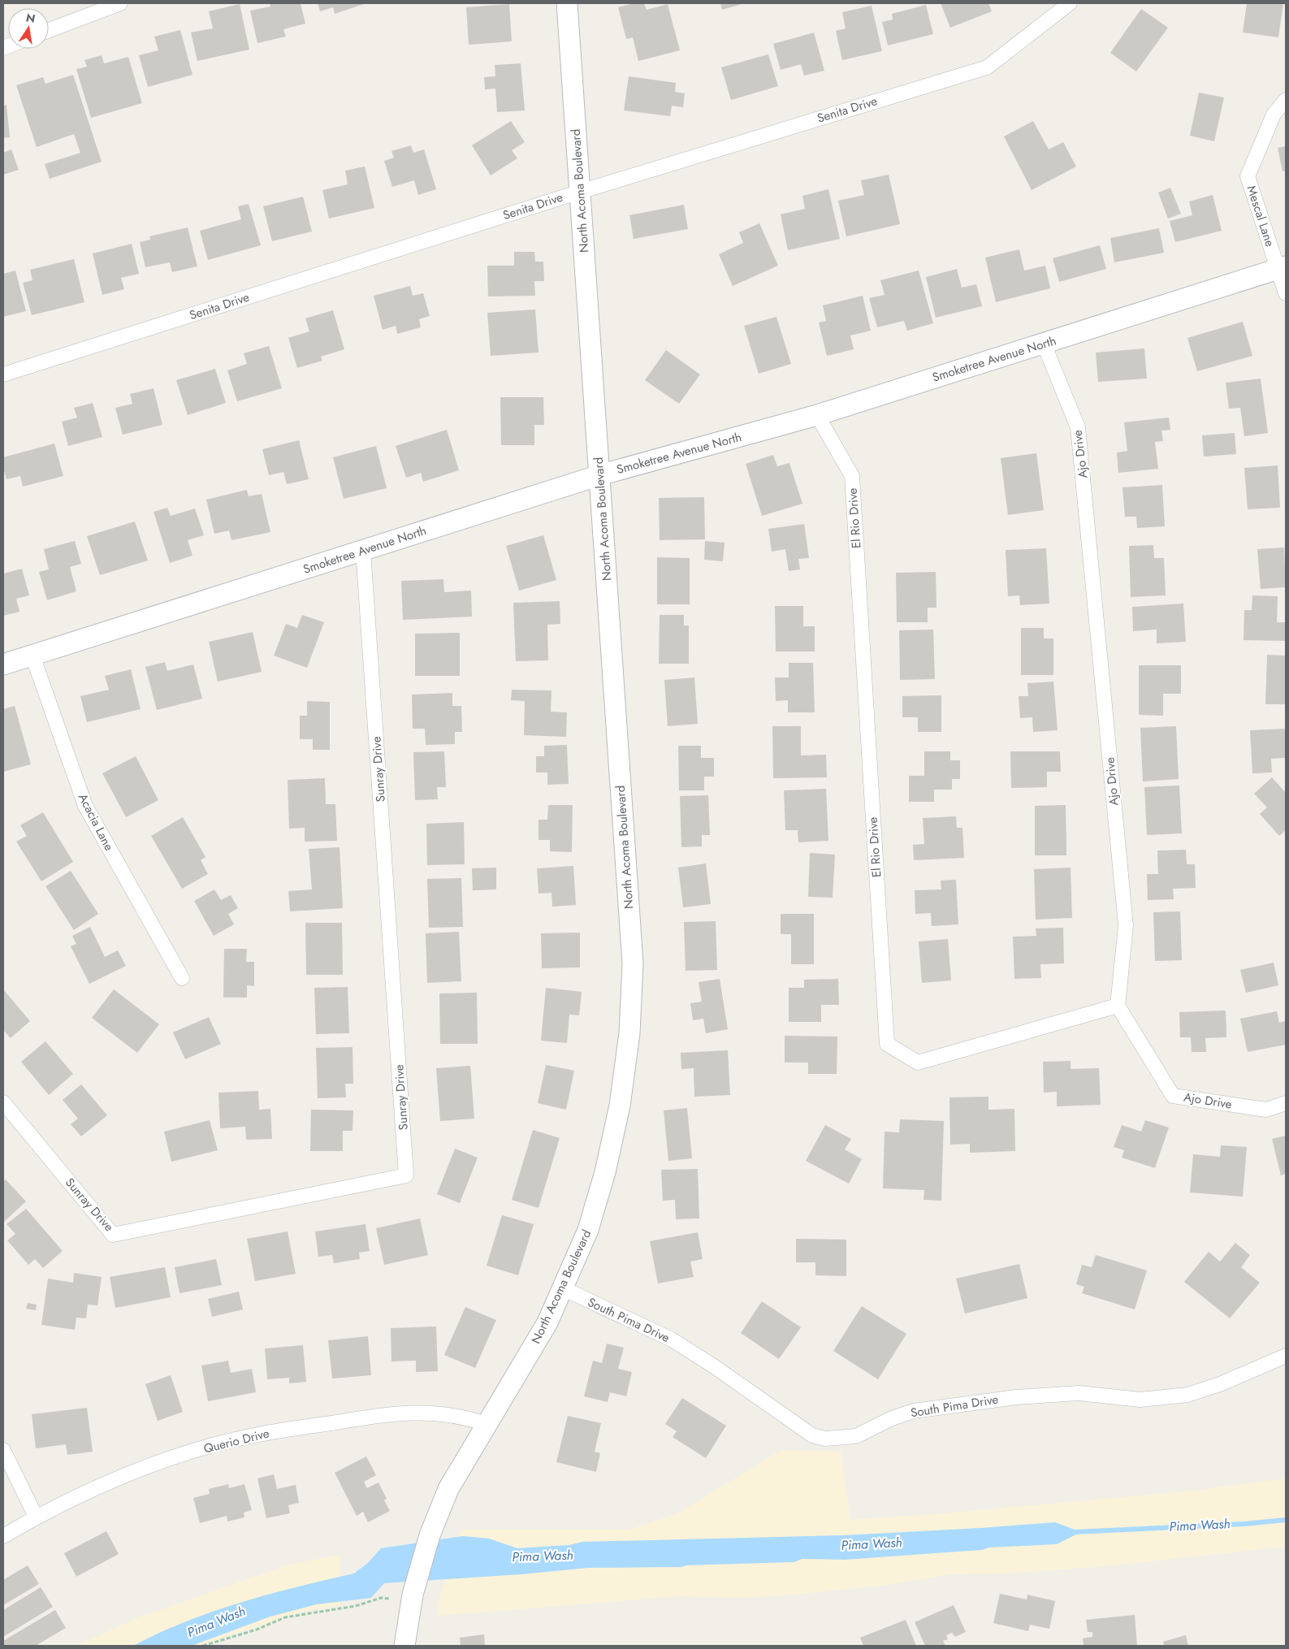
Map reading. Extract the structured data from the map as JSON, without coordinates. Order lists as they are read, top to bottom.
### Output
{
  "streets": {
    "main road": ["North Acoma Boulevard", "Smoketree Avenue North"],
    "street": [
      "Senita Drive",
      "Mescal Lane",
      "Ajo Drive",
      "El Rio Drive",
      "Sunray Drive",
      "Acacia Lane",
      "South Pima Drive",
      "Querio Drive"
    ]
  },
  "crossings": [
    ["Senita Drive", "North Acoma Boulevard"],
    ["North Acoma Boulevard", "Smoketree Avenue North"],
    ["North Acoma Boulevard", "South Pima Drive"],
    ["North Acoma Boulevard", "Querio Drive"],
    ["Mescal Lane", "Smoketree Avenue North"],
    ["Smoketree Avenue North", "Ajo Drive"],
    ["Smoketree Avenue North", "El Rio Drive"],
    ["Smoketree Avenue North", "Sunray Drive"],
    ["Smoketree Avenue North", "Acacia Lane"],
    ["Ajo Drive", "El Rio Drive"]
  ],
  "water": ["Pima Wash"],
  "north": "top"
}
